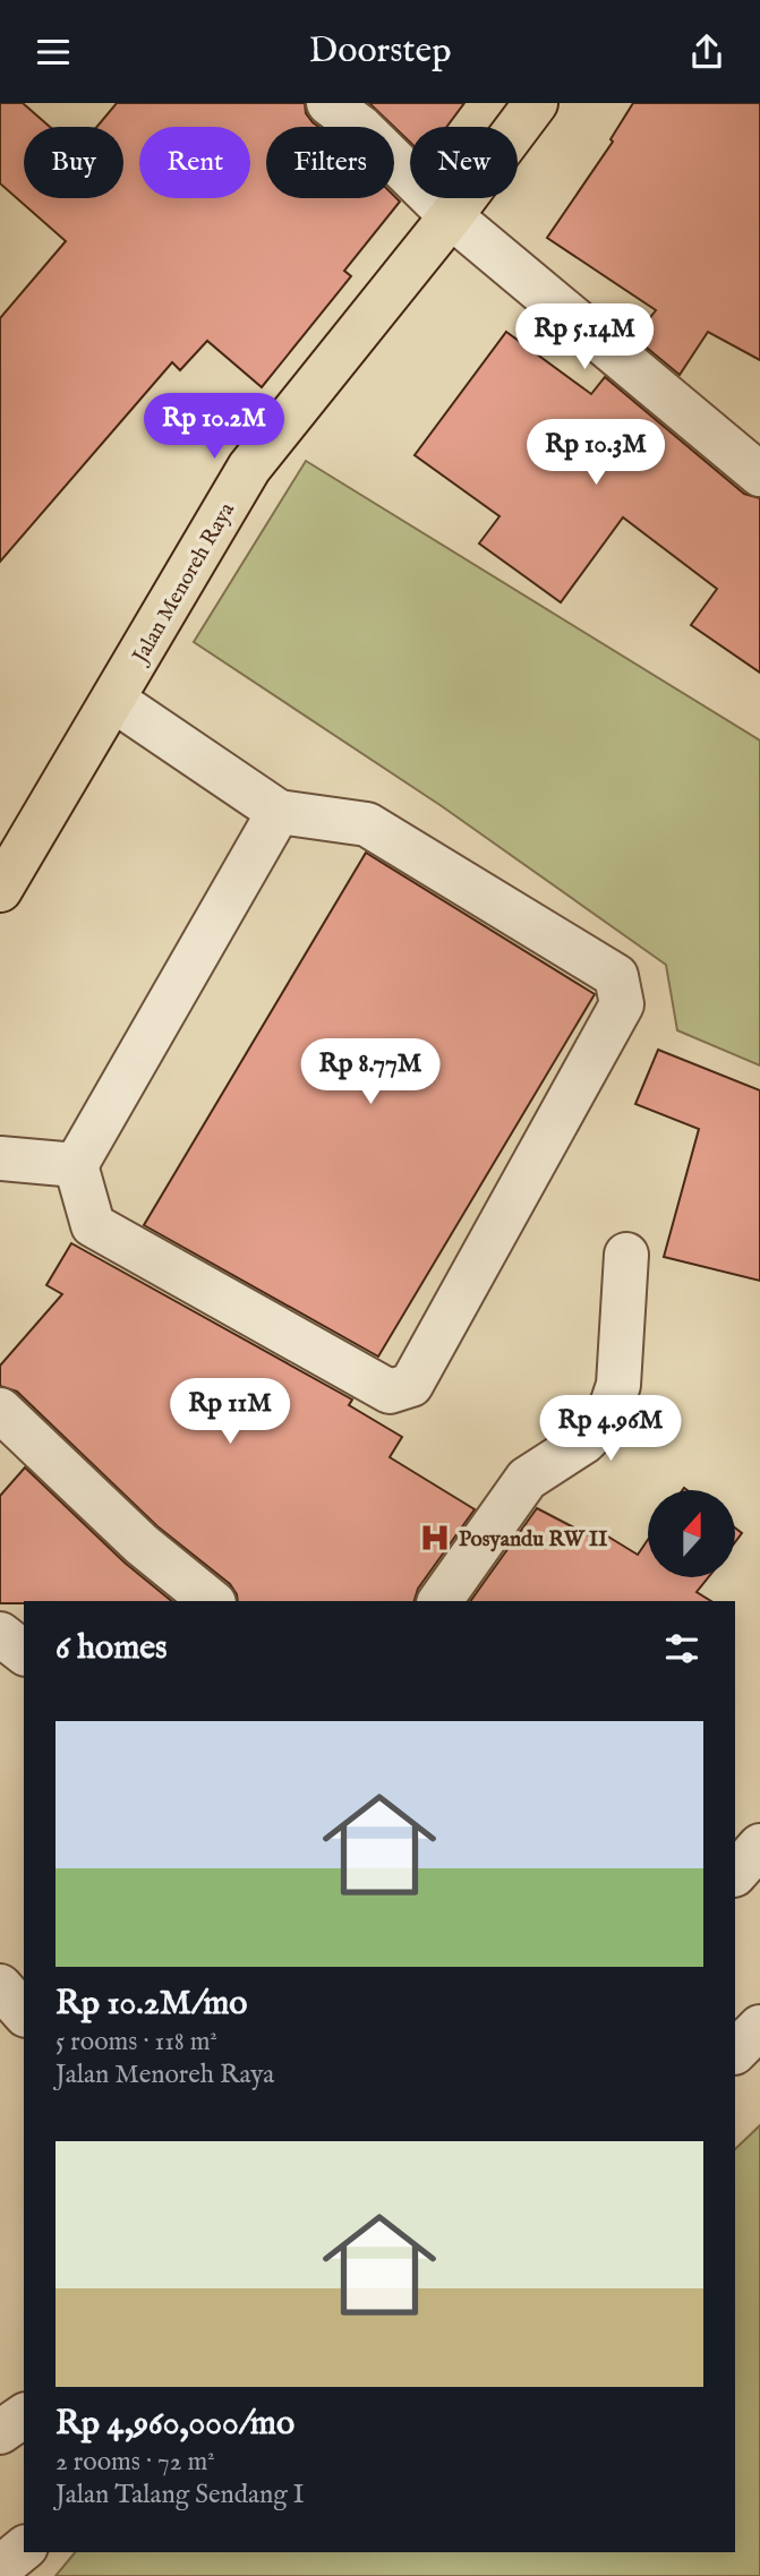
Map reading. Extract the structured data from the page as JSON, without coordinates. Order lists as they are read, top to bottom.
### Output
{
  "streets": {
    "main road": ["Jalan Menoreh Raya"]
  },
  "places": {
    "hospital": ["Posyandu RW II"]
  },
  "north": "top",
  "page": {
    "header": "Doorstep",
    "chip": [
      "Buy",
      "Rent",
      "Filters",
      "New"
    ],
    "price": [
      "Rp 5.14M",
      "Rp 10.2M",
      "Rp 10.3M",
      "Rp 8.77M",
      "Rp 11M",
      "Rp 4.96M"
    ],
    "heading": "6 homes",
    "list": [
      {
        "name": "Rp 10.2M/mo",
        "note": "5 rooms · 118 m² · Jalan Menoreh Raya"
      },
      {
        "name": "Rp 4,960,000/mo",
        "note": "2 rooms · 72 m² · Jalan Talang Sendang I"
      }
    ]
  }
}
